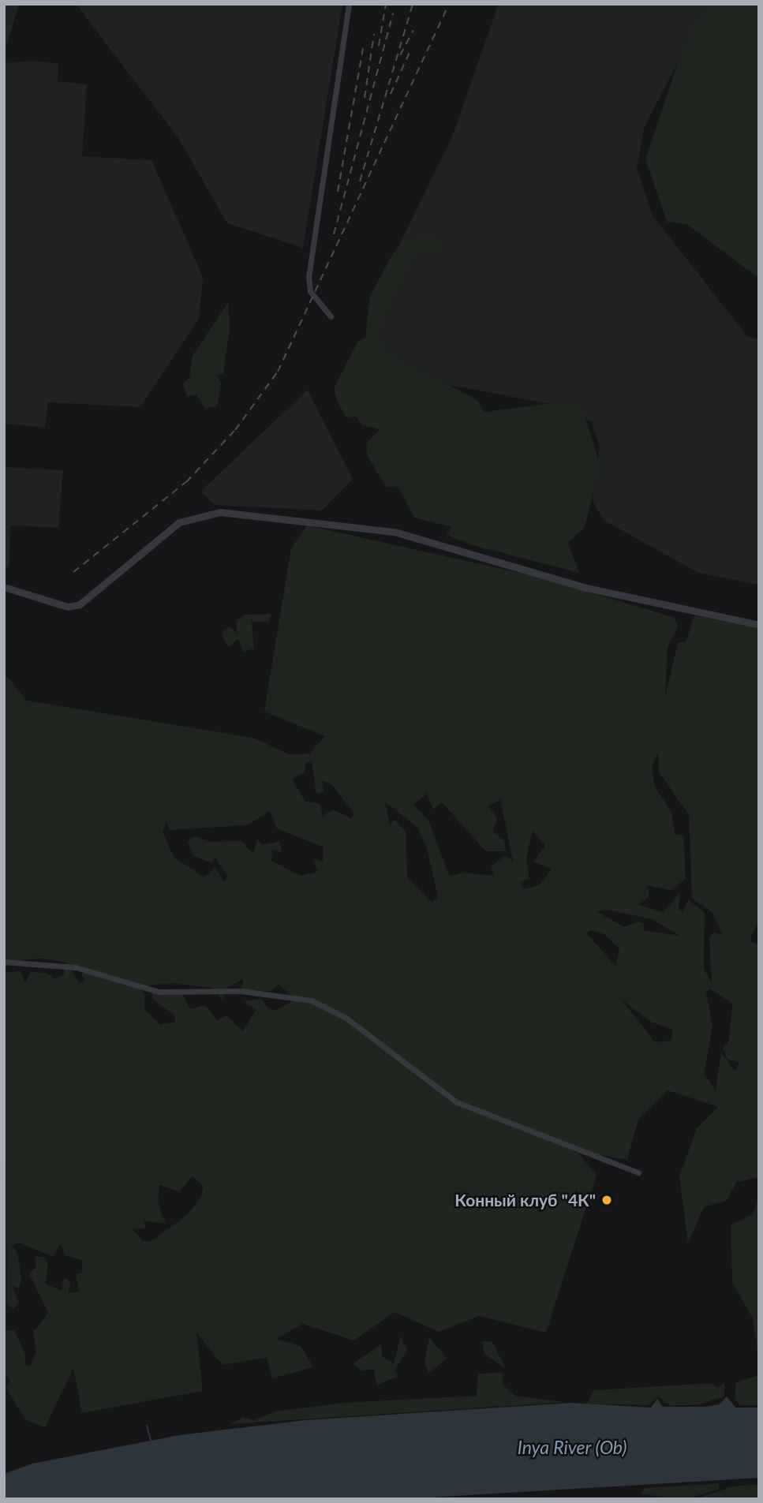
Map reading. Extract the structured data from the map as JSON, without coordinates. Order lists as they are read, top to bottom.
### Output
{
  "water": ["Inya River (Ob)"],
  "places": ["Конный клуб \"4К\""]
}
